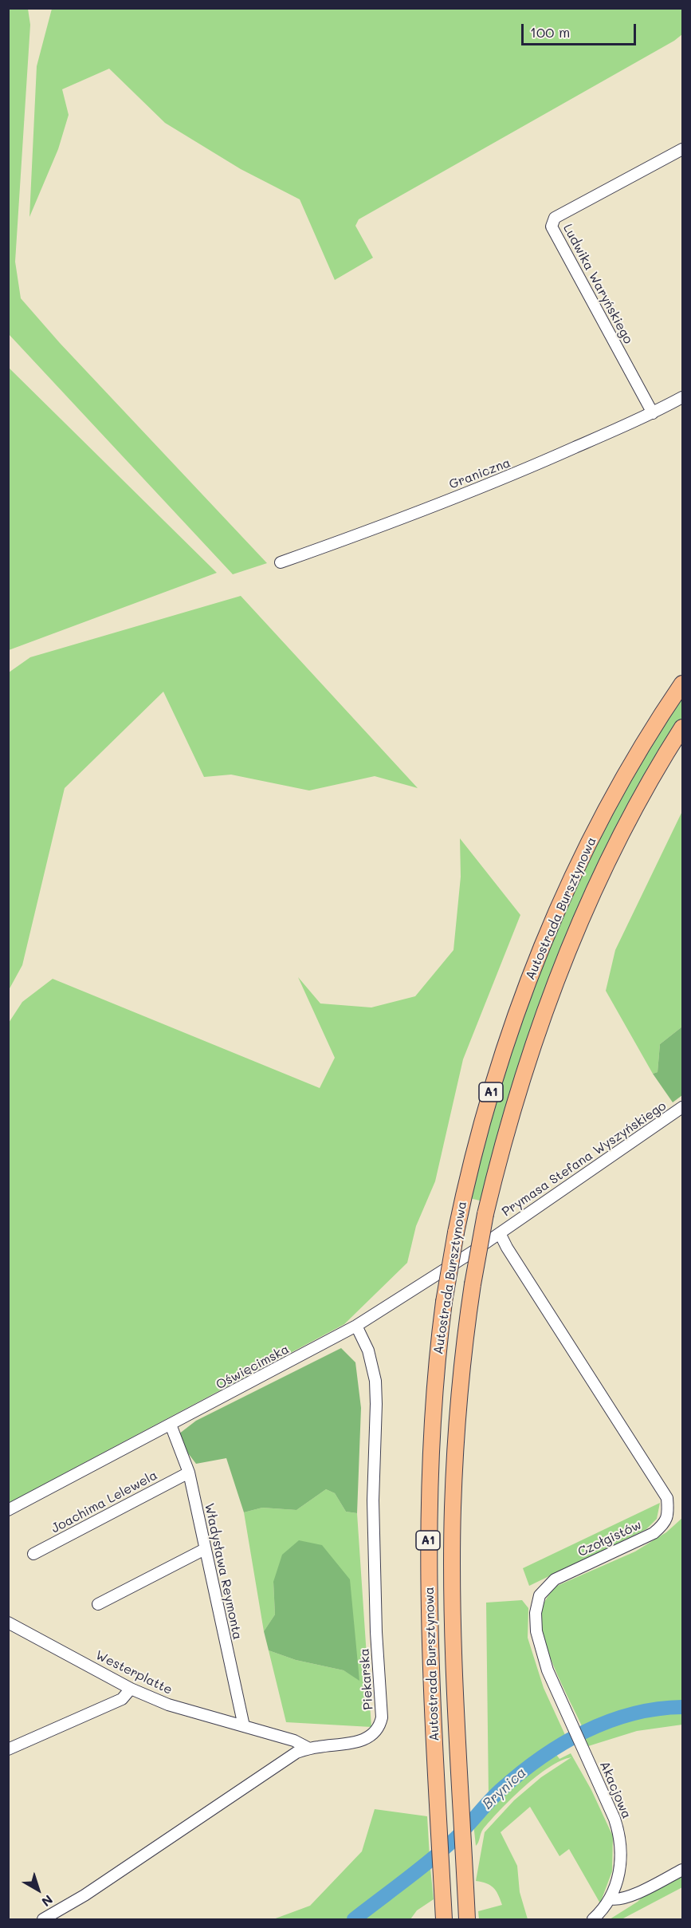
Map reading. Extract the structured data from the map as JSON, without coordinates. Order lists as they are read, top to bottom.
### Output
{
  "streets": {
    "highway": ["Autostrada Bursztynowa", "A1"],
    "street": [
      "Ludwika Waryńskiego",
      "Graniczna",
      "Prymasa Stefana Wyszyńskiego",
      "Oświęcimska",
      "Joachima Lelewela",
      "Czołgistów",
      "Władysława Reymonta",
      "Westerplatte",
      "Piekarska",
      "Akacjowa"
    ]
  },
  "crossings": [
    ["Ludwika Waryńskiego", "Graniczna"],
    ["Prymasa Stefana Wyszyńskiego", "Oświęcimska"],
    ["Prymasa Stefana Wyszyńskiego", "Czołgistów"],
    ["Oświęcimska", "Czołgistów"],
    ["Oświęcimska", "Władysława Reymonta"],
    ["Oświęcimska", "Piekarska"],
    ["Joachima Lelewela", "Władysława Reymonta"],
    ["Czołgistów", "Akacjowa"],
    ["Władysława Reymonta", "Westerplatte"],
    ["Westerplatte", "Piekarska"]
  ],
  "water": ["Brynica"],
  "scale_bar": "100 m",
  "north": "bottom right"
}
